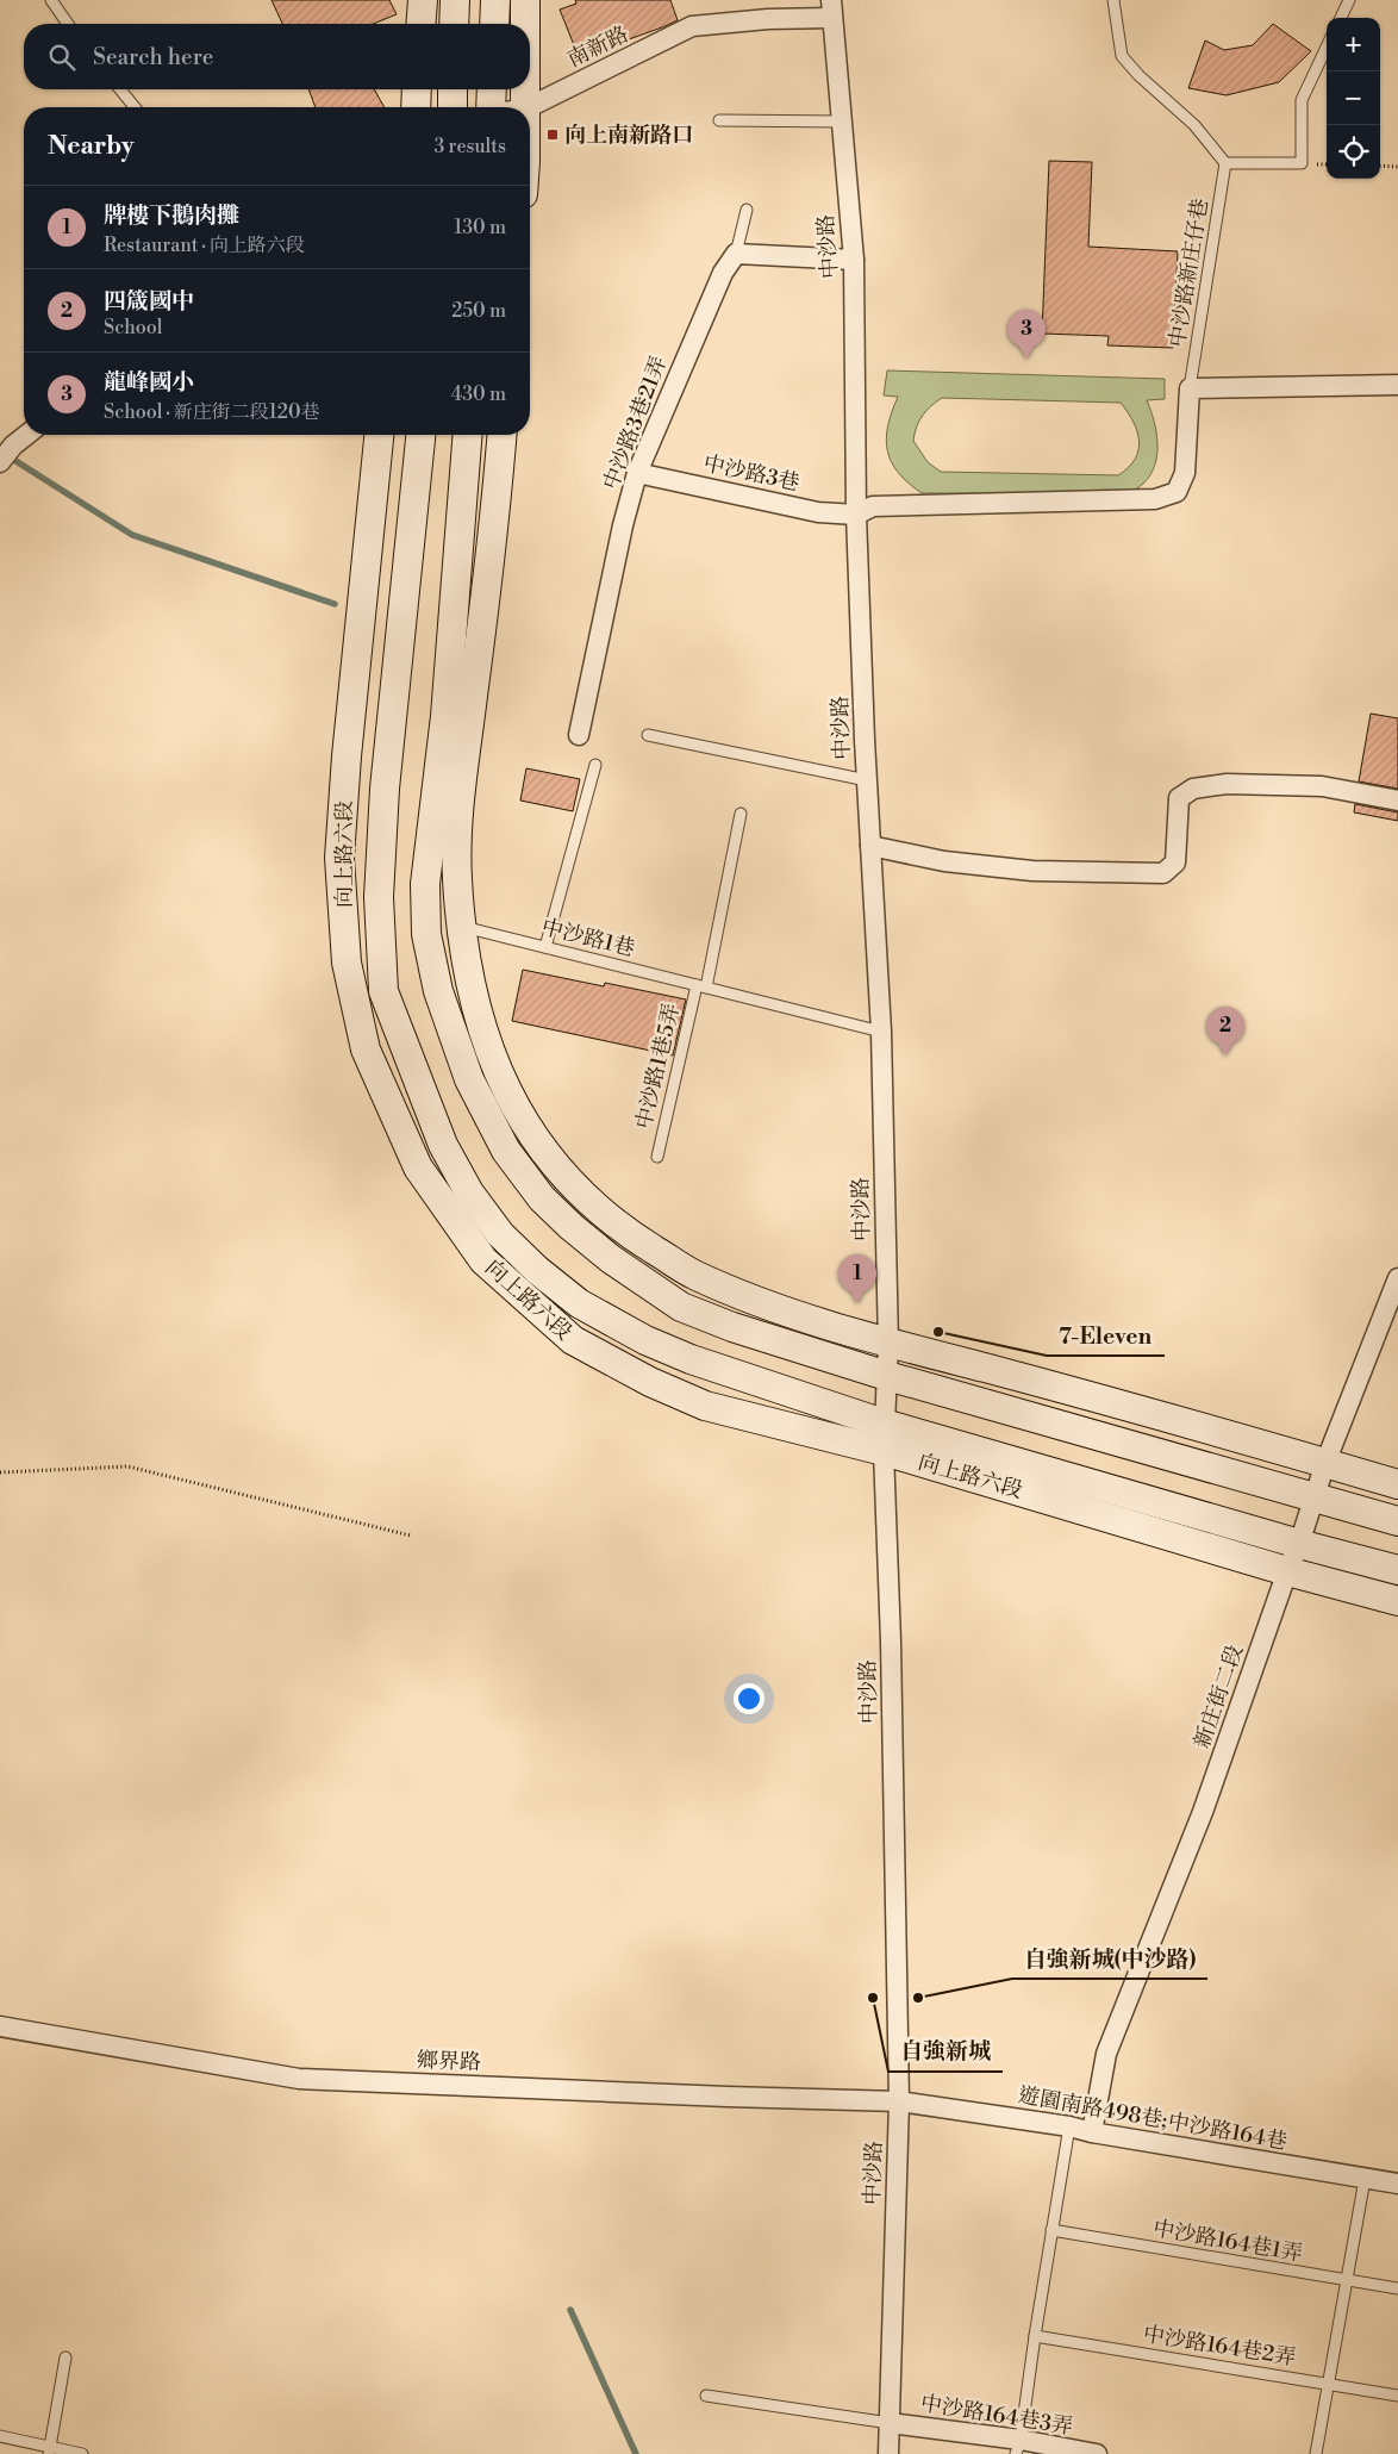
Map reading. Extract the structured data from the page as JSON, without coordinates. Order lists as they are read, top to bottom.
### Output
{
  "streets": {
    "main road": ["向上路六段"],
    "street": [
      "南新路",
      "中沙路",
      "中沙路3巷21弄",
      "中沙路3巷",
      "新庄街二段",
      "鄉界路",
      "遊園南路498巷;中沙路164巷",
      "中沙路164巷3弄"
    ],
    "lane": [
      "中沙路新庄仔巷",
      "中沙路1巷",
      "中沙路1巷5弄",
      "中沙路164巷1弄",
      "中沙路164巷2弄"
    ]
  },
  "crossings": [
    ["南新路", "中沙路"],
    ["中沙路", "中沙路3巷"],
    ["中沙路", "向上路六段"],
    ["中沙路", "中沙路1巷"],
    ["中沙路", "鄉界路"],
    ["中沙路", "遊園南路498巷;中沙路164巷"],
    ["中沙路", "中沙路164巷3弄"],
    ["中沙路3巷21弄", "中沙路3巷"],
    ["向上路六段", "新庄街二段"],
    ["中沙路1巷", "中沙路1巷5弄"],
    ["新庄街二段", "遊園南路498巷;中沙路164巷"],
    ["鄉界路", "遊園南路498巷;中沙路164巷"]
  ],
  "places": {
    "transit": ["向上南新路口"],
    "other": ["7-Eleven", "自強新城", "自強新城(中沙路)"]
  },
  "page": {
    "map_buttons": ["+", "−"],
    "search": "Search here",
    "heading": ["Nearby", "3 results"],
    "list": [
      {
        "mark": "1",
        "name": "牌樓下鵝肉攤",
        "note": "Restaurant · 向上路六段",
        "value": "130 m"
      },
      {
        "mark": "2",
        "name": "四箴國中",
        "note": "School",
        "value": "250 m"
      },
      {
        "mark": "3",
        "name": "龍峰國小",
        "note": "School · 新庄街二段120巷",
        "value": "430 m"
      }
    ],
    "pins": ["3", "2", "1"]
  }
}
